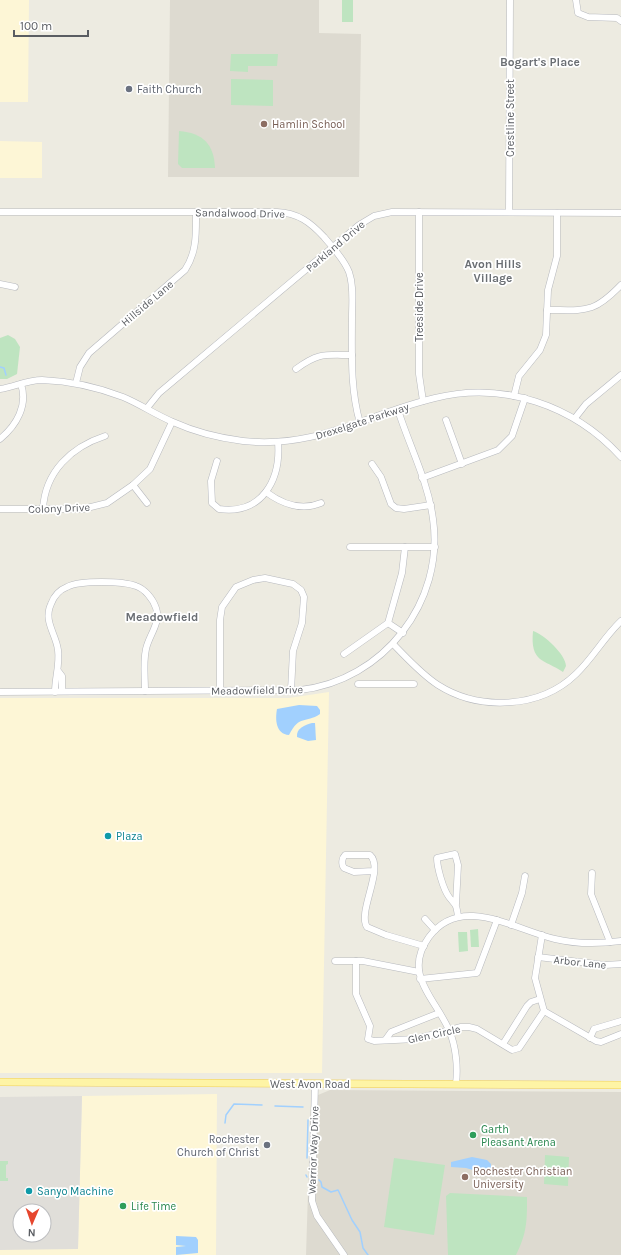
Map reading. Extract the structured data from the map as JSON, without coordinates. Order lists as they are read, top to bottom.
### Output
{
  "streets": {
    "main road": ["West Avon Road"],
    "street": [
      "Crestline Street",
      "Sandalwood Drive",
      "Parkland Drive",
      "Hillside Lane",
      "Treeside Drive",
      "Drexelgate Parkway",
      "Colony Drive",
      "Meadowfield Drive",
      "Arbor Lane",
      "Glen Circle",
      "Warrior Way Drive"
    ]
  },
  "crossings": [
    ["Crestline Street", "Parkland Drive"],
    ["Sandalwood Drive", "Parkland Drive"],
    ["Sandalwood Drive", "Hillside Lane"],
    ["Sandalwood Drive", "Drexelgate Parkway"],
    ["Parkland Drive", "Treeside Drive"],
    ["Parkland Drive", "Drexelgate Parkway"],
    ["Hillside Lane", "Drexelgate Parkway"],
    ["Treeside Drive", "Drexelgate Parkway"],
    ["Drexelgate Parkway", "Colony Drive"],
    ["Drexelgate Parkway", "Meadowfield Drive"],
    ["West Avon Road", "Warrior Way Drive"]
  ],
  "districts": ["Bogart's Place", "Avon Hills Village", "Meadowfield"],
  "places": [
    "Faith Church",
    "Hamlin School",
    "Plaza",
    "Garth Pleasant Arena",
    "Rochester Church of Christ",
    "Rochester Christian University",
    "Sanyo Machine",
    "Life Time"
  ],
  "scale_bar": "100 m",
  "north": "bottom"
}
